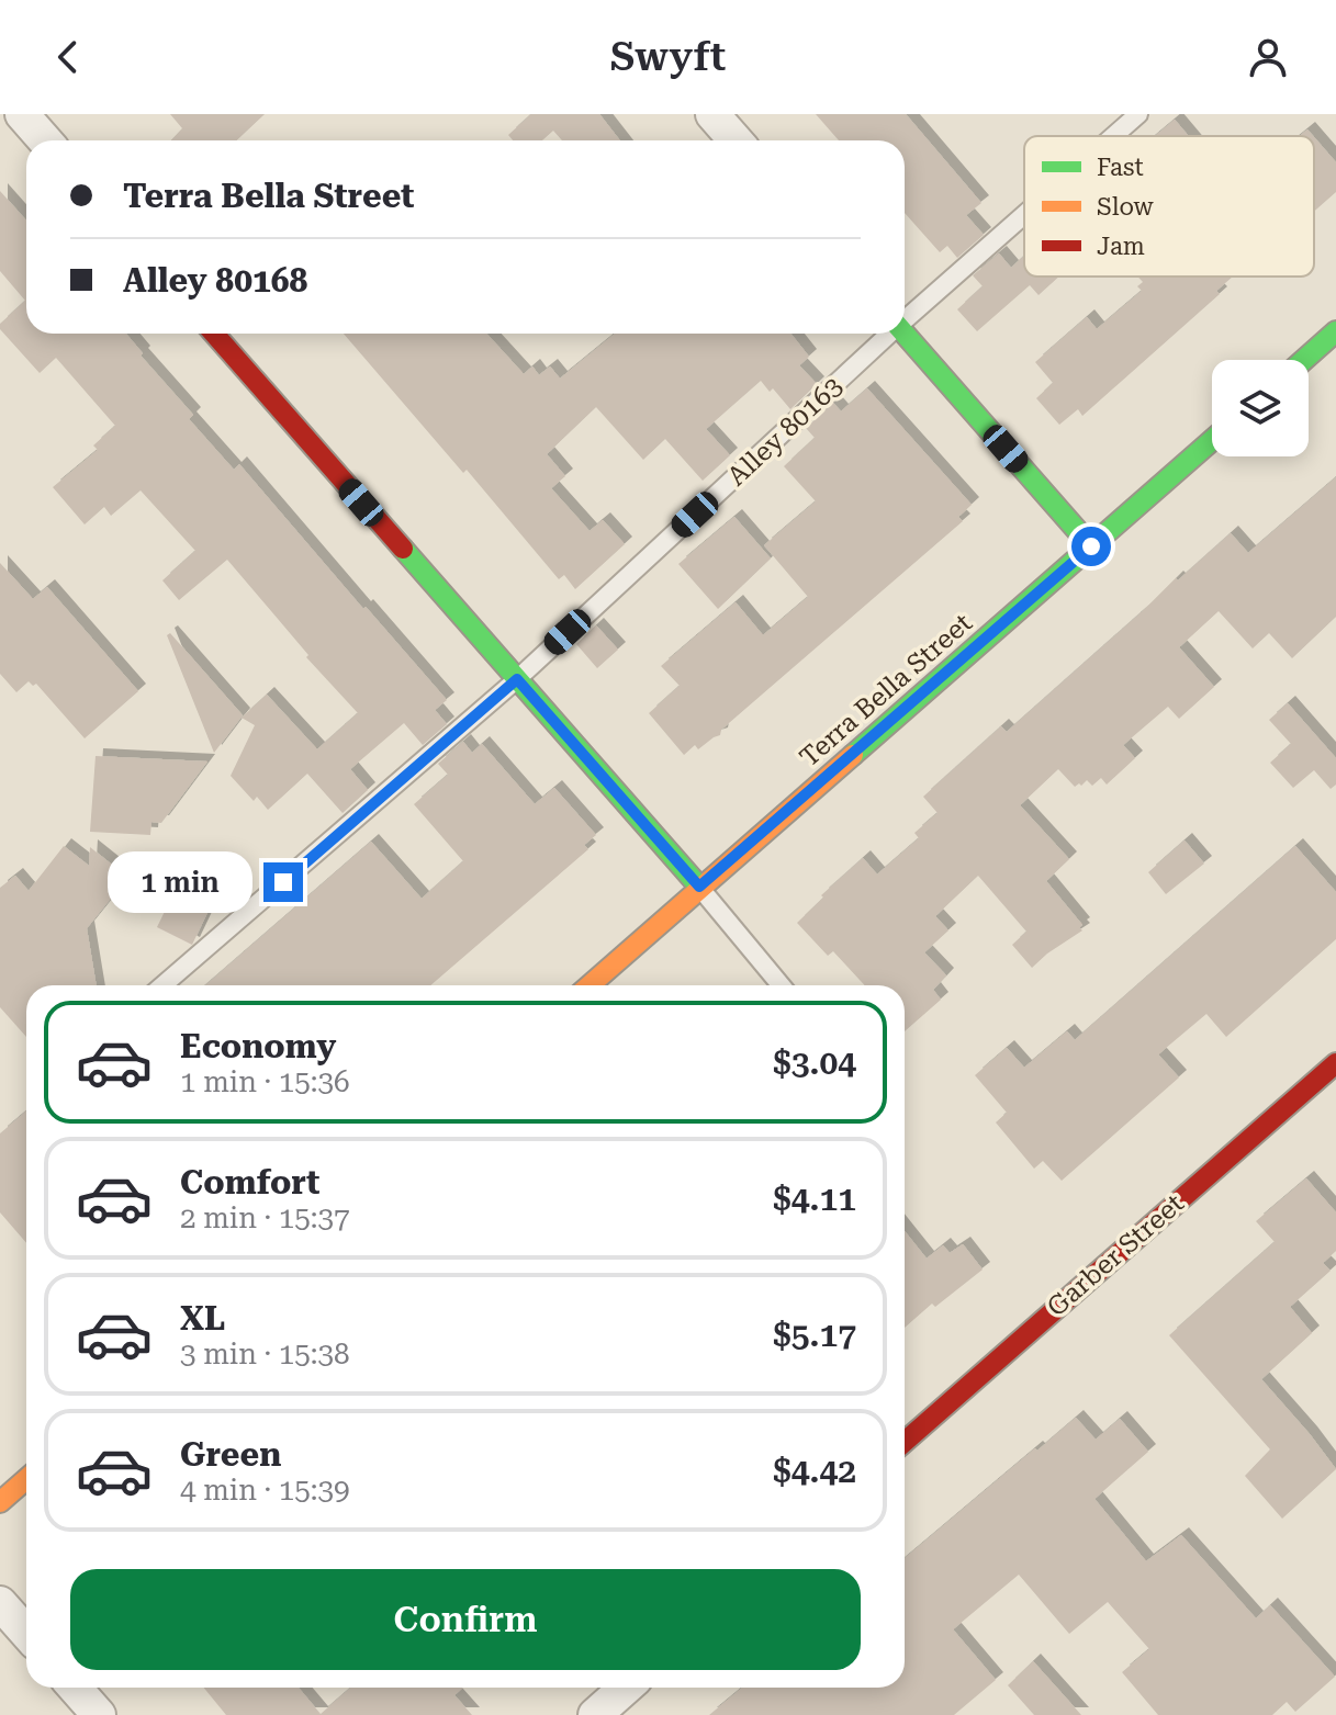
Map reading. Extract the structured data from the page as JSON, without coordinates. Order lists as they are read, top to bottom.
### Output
{
  "streets": {
    "street": ["Terra Bella Street", "Garber Street"],
    "lane": ["Alley 80163"]
  },
  "legend": ["Fast", "Slow", "Jam"],
  "page": {
    "header": "Swyft",
    "banner": ["Terra Bella Street", "Alley 80168"],
    "bubble": "1 min",
    "list": [
      {
        "name": "Economy",
        "note": "1 min · 15:36",
        "value": "$3.04"
      },
      {
        "name": "Comfort",
        "note": "2 min · 15:37",
        "value": "$4.11"
      },
      {
        "name": "XL",
        "note": "3 min · 15:38",
        "value": "$5.17"
      },
      {
        "name": "Green",
        "note": "4 min · 15:39",
        "value": "$4.42"
      }
    ],
    "buttons": "Confirm"
  }
}
